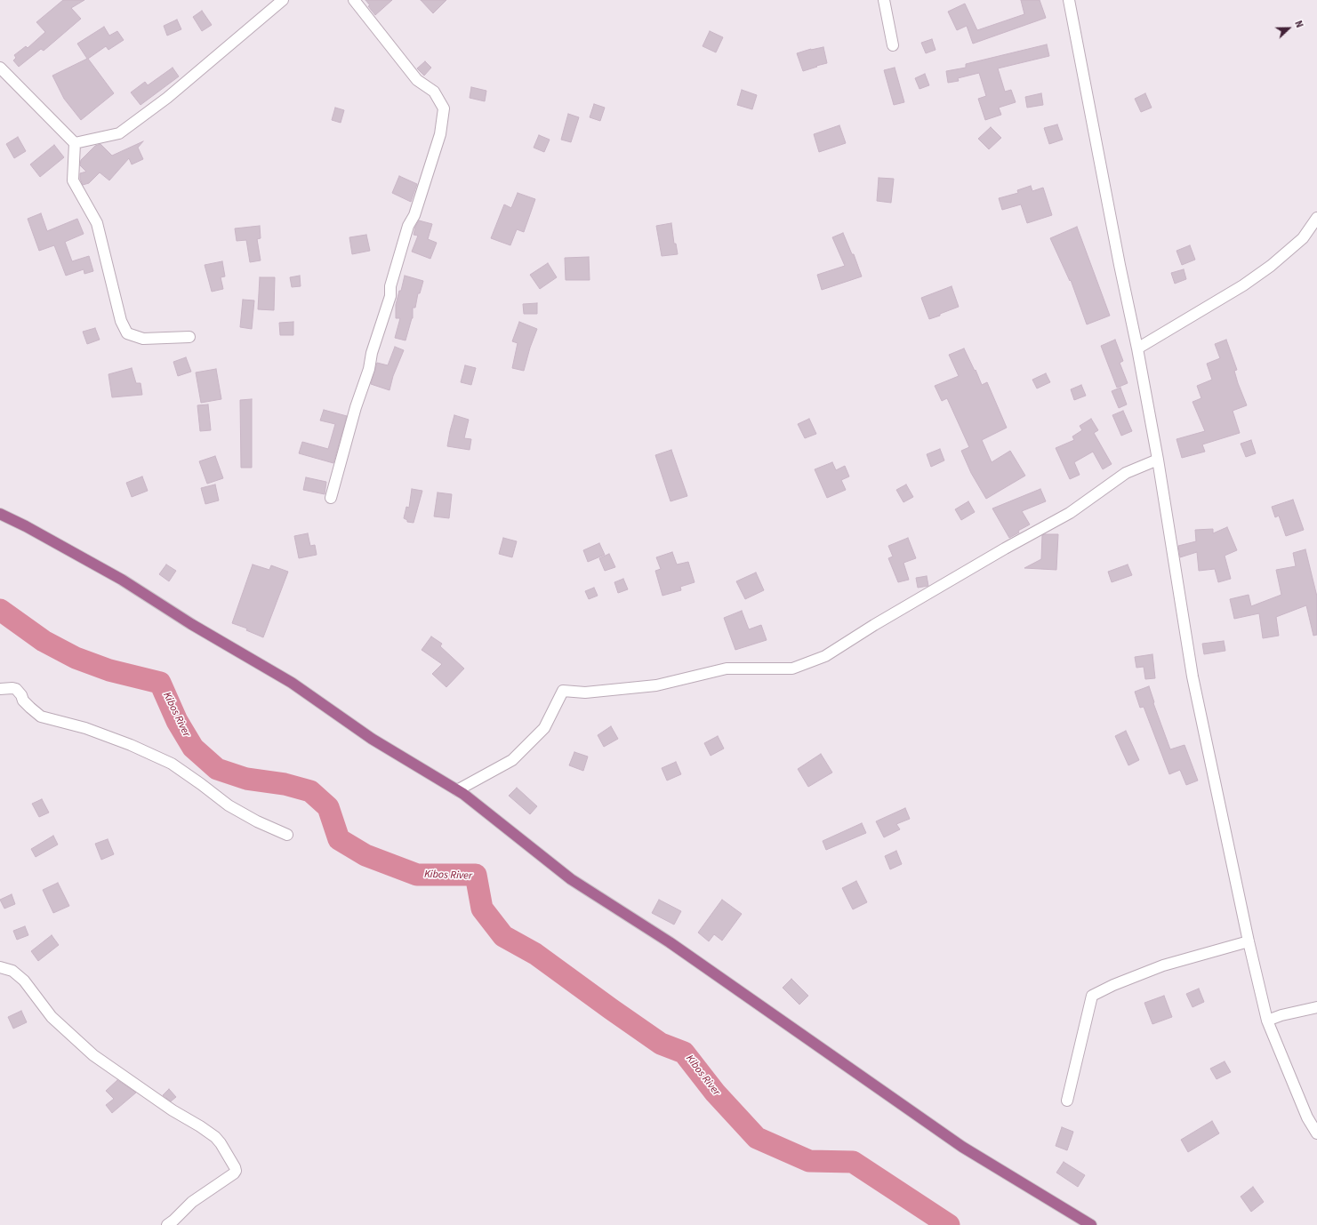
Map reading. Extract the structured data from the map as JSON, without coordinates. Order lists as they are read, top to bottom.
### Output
{
  "water": ["Kibos River"],
  "north": "right"
}
